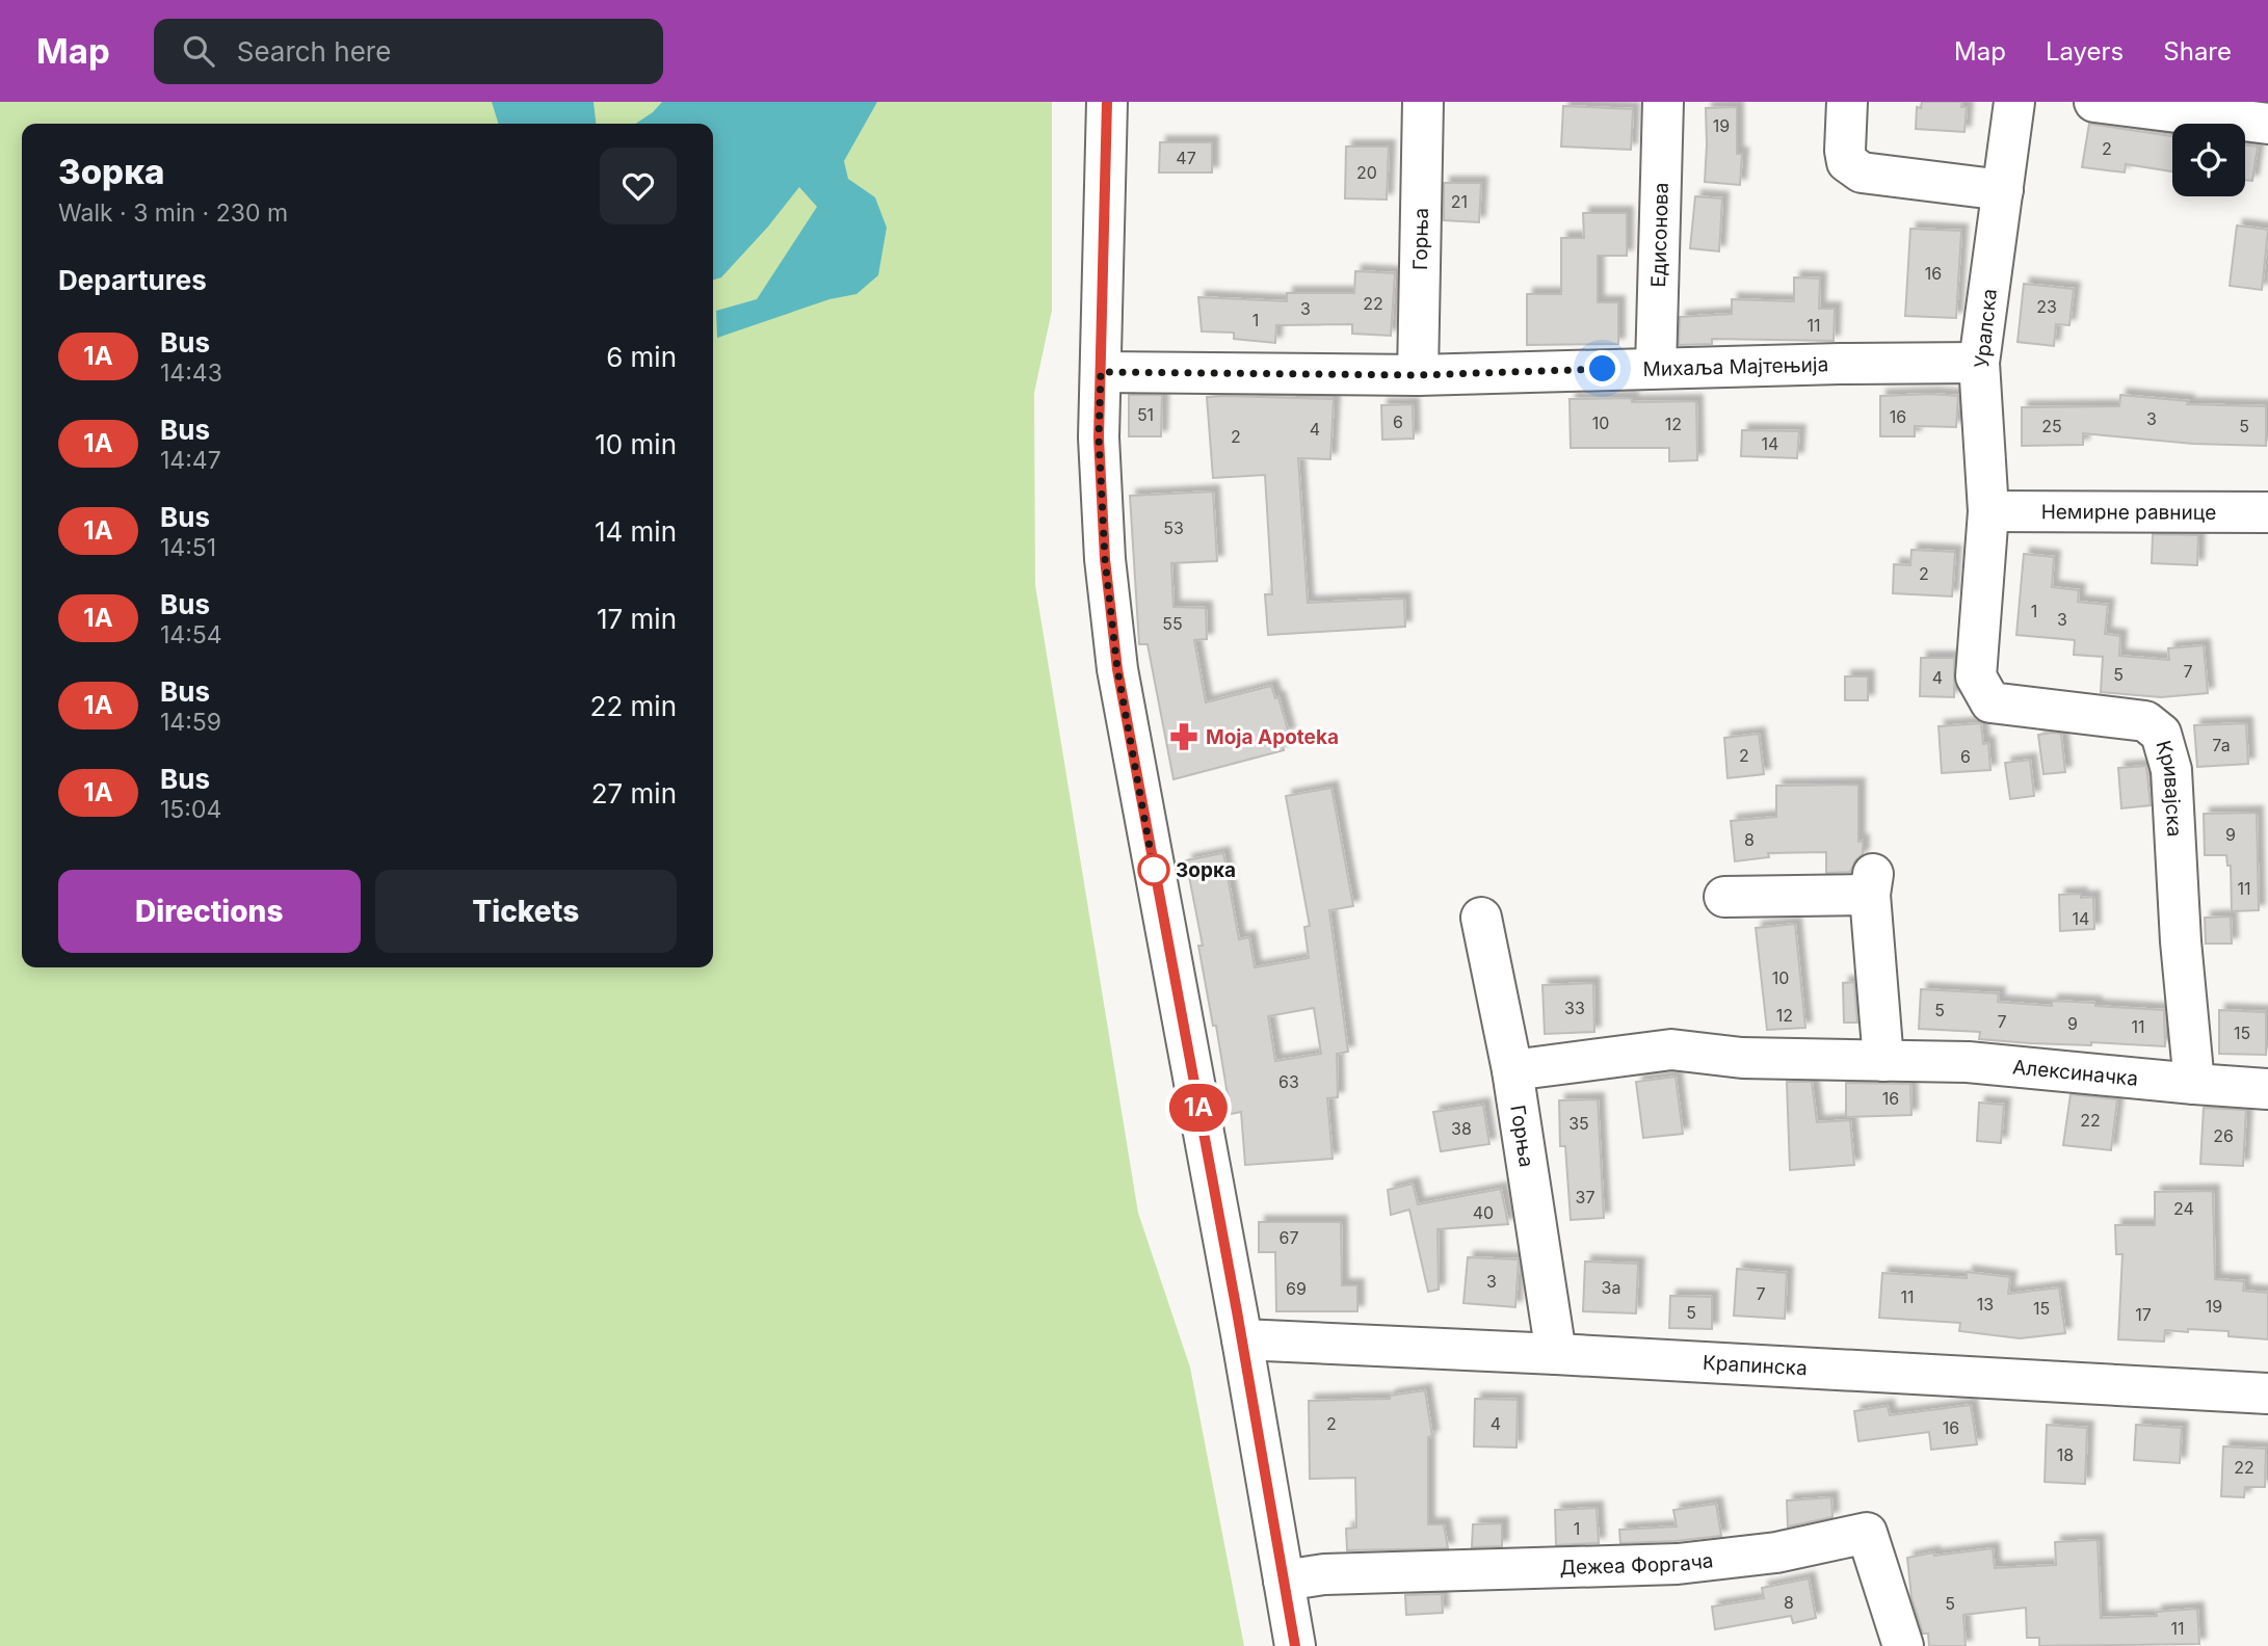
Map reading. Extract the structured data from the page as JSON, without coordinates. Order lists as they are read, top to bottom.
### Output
{
  "streets": {
    "street": [
      "Едисонова",
      "Горња",
      "Уралска",
      "Михаља Мајтењија",
      "Немирне равнице",
      "Кривајска",
      "Алексиначка",
      "Крапинска",
      "Дежеа Форгача"
    ]
  },
  "crossings": [
    ["Едисонова", "Михаља Мајтењија"],
    ["Горња", "Михаља Мајтењија"],
    ["Горња", "Алексиначка"],
    ["Горња", "Крапинска"],
    ["Уралска", "Михаља Мајтењија"],
    ["Уралска", "Немирне равнице"],
    ["Уралска", "Кривајска"],
    ["Немирне равнице", "Кривајска"],
    ["Кривајска", "Алексиначка"]
  ],
  "places": {
    "pharmacy": ["Moja Apoteka"],
    "other": ["Зорка"]
  },
  "lines": ["bus line 1A"],
  "house_numbers": [
    "19",
    "2",
    "47",
    "20",
    "21",
    "16",
    "22",
    "23",
    "3",
    "1",
    "11",
    "51",
    "16",
    "3",
    "6",
    "10",
    "12",
    "25",
    "5",
    "4",
    "2",
    "14",
    "53",
    "2",
    "1",
    "3",
    "55",
    "7",
    "5",
    "4",
    "7a",
    "2",
    "6",
    "9",
    "8",
    "11",
    "14",
    "10",
    "33",
    "5",
    "12",
    "7",
    "9",
    "11",
    "15",
    "63",
    "16",
    "22",
    "35",
    "38",
    "26",
    "37",
    "24",
    "40",
    "67",
    "3",
    "3a",
    "69",
    "7",
    "11",
    "13",
    "19",
    "15",
    "5",
    "17",
    "2",
    "4",
    "16",
    "18",
    "22",
    "1",
    "8",
    "5",
    "11"
  ],
  "page": {
    "header": "Map",
    "search": "Search here",
    "nav": ["Map", "Layers", "Share"],
    "on_map": "1A",
    "heading": [
      ["Зорка", "Walk · 3 min · 230 m"],
      "Departures"
    ],
    "list": [
      {
        "mark": "1A",
        "name": "Bus",
        "note": "14:43",
        "value": "6 min"
      },
      {
        "mark": "1A",
        "name": "Bus",
        "note": "14:47",
        "value": "10 min"
      },
      {
        "mark": "1A",
        "name": "Bus",
        "note": "14:51",
        "value": "14 min"
      },
      {
        "mark": "1A",
        "name": "Bus",
        "note": "14:54",
        "value": "17 min"
      },
      {
        "mark": "1A",
        "name": "Bus",
        "note": "14:59",
        "value": "22 min"
      },
      {
        "mark": "1A",
        "name": "Bus",
        "note": "15:04",
        "value": "27 min"
      }
    ],
    "buttons": ["Directions", "Tickets"]
  }
}
